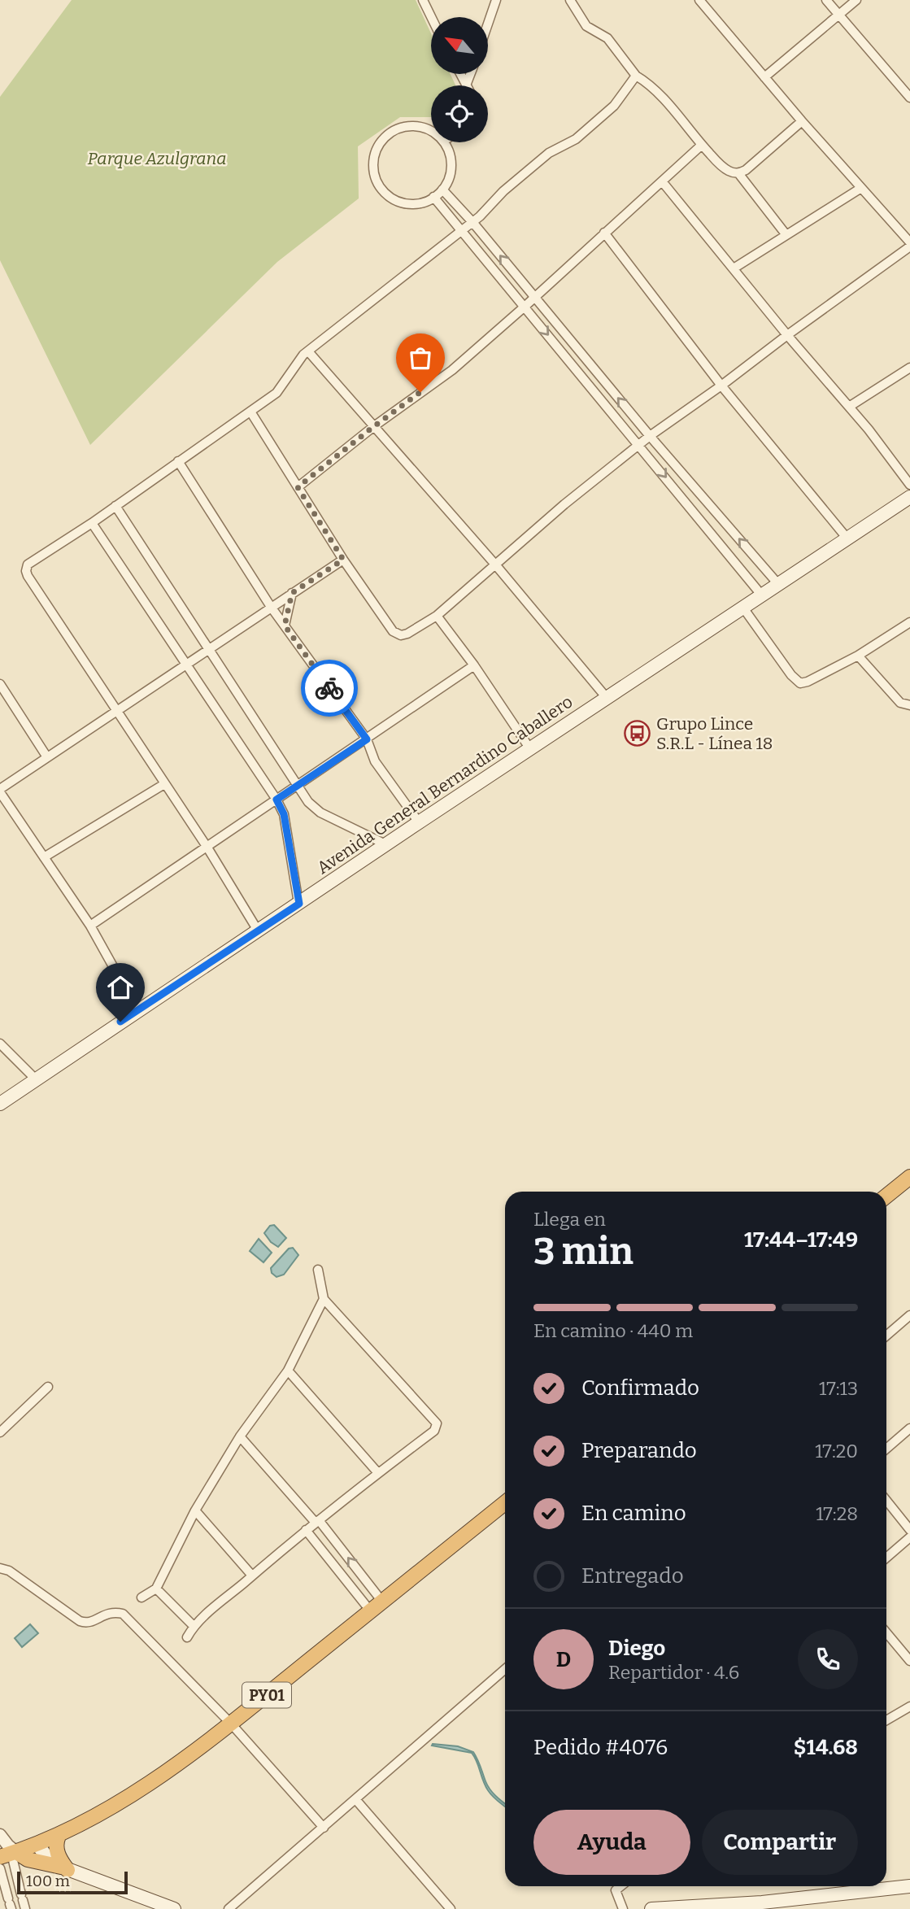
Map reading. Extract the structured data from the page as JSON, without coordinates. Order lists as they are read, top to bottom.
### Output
{
  "streets": {
    "highway": ["PY01"],
    "main road": ["Avenida General Bernardino Caballero"]
  },
  "parks": ["Parque Azulgrana"],
  "places": {
    "bus stop": ["Grupo Lince S.R.L - Línea 18"]
  },
  "scale_bar": "100 m",
  "north": "top left",
  "page": {
    "heading": ["3 min", "Llega en", "17:44–17:49"],
    "panel": [
      "Diego",
      "Repartidor · 4.6",
      "Pedido #4076",
      "$14.68"
    ],
    "bar": "En camino · 440 m",
    "list": [
      ["Confirmado", "17:13"],
      ["Preparando", "17:20"],
      ["En camino", "17:28"],
      "Entregado"
    ],
    "round": "D",
    "buttons": ["Ayuda", "Compartir"],
    "scale": "100 m"
  }
}
